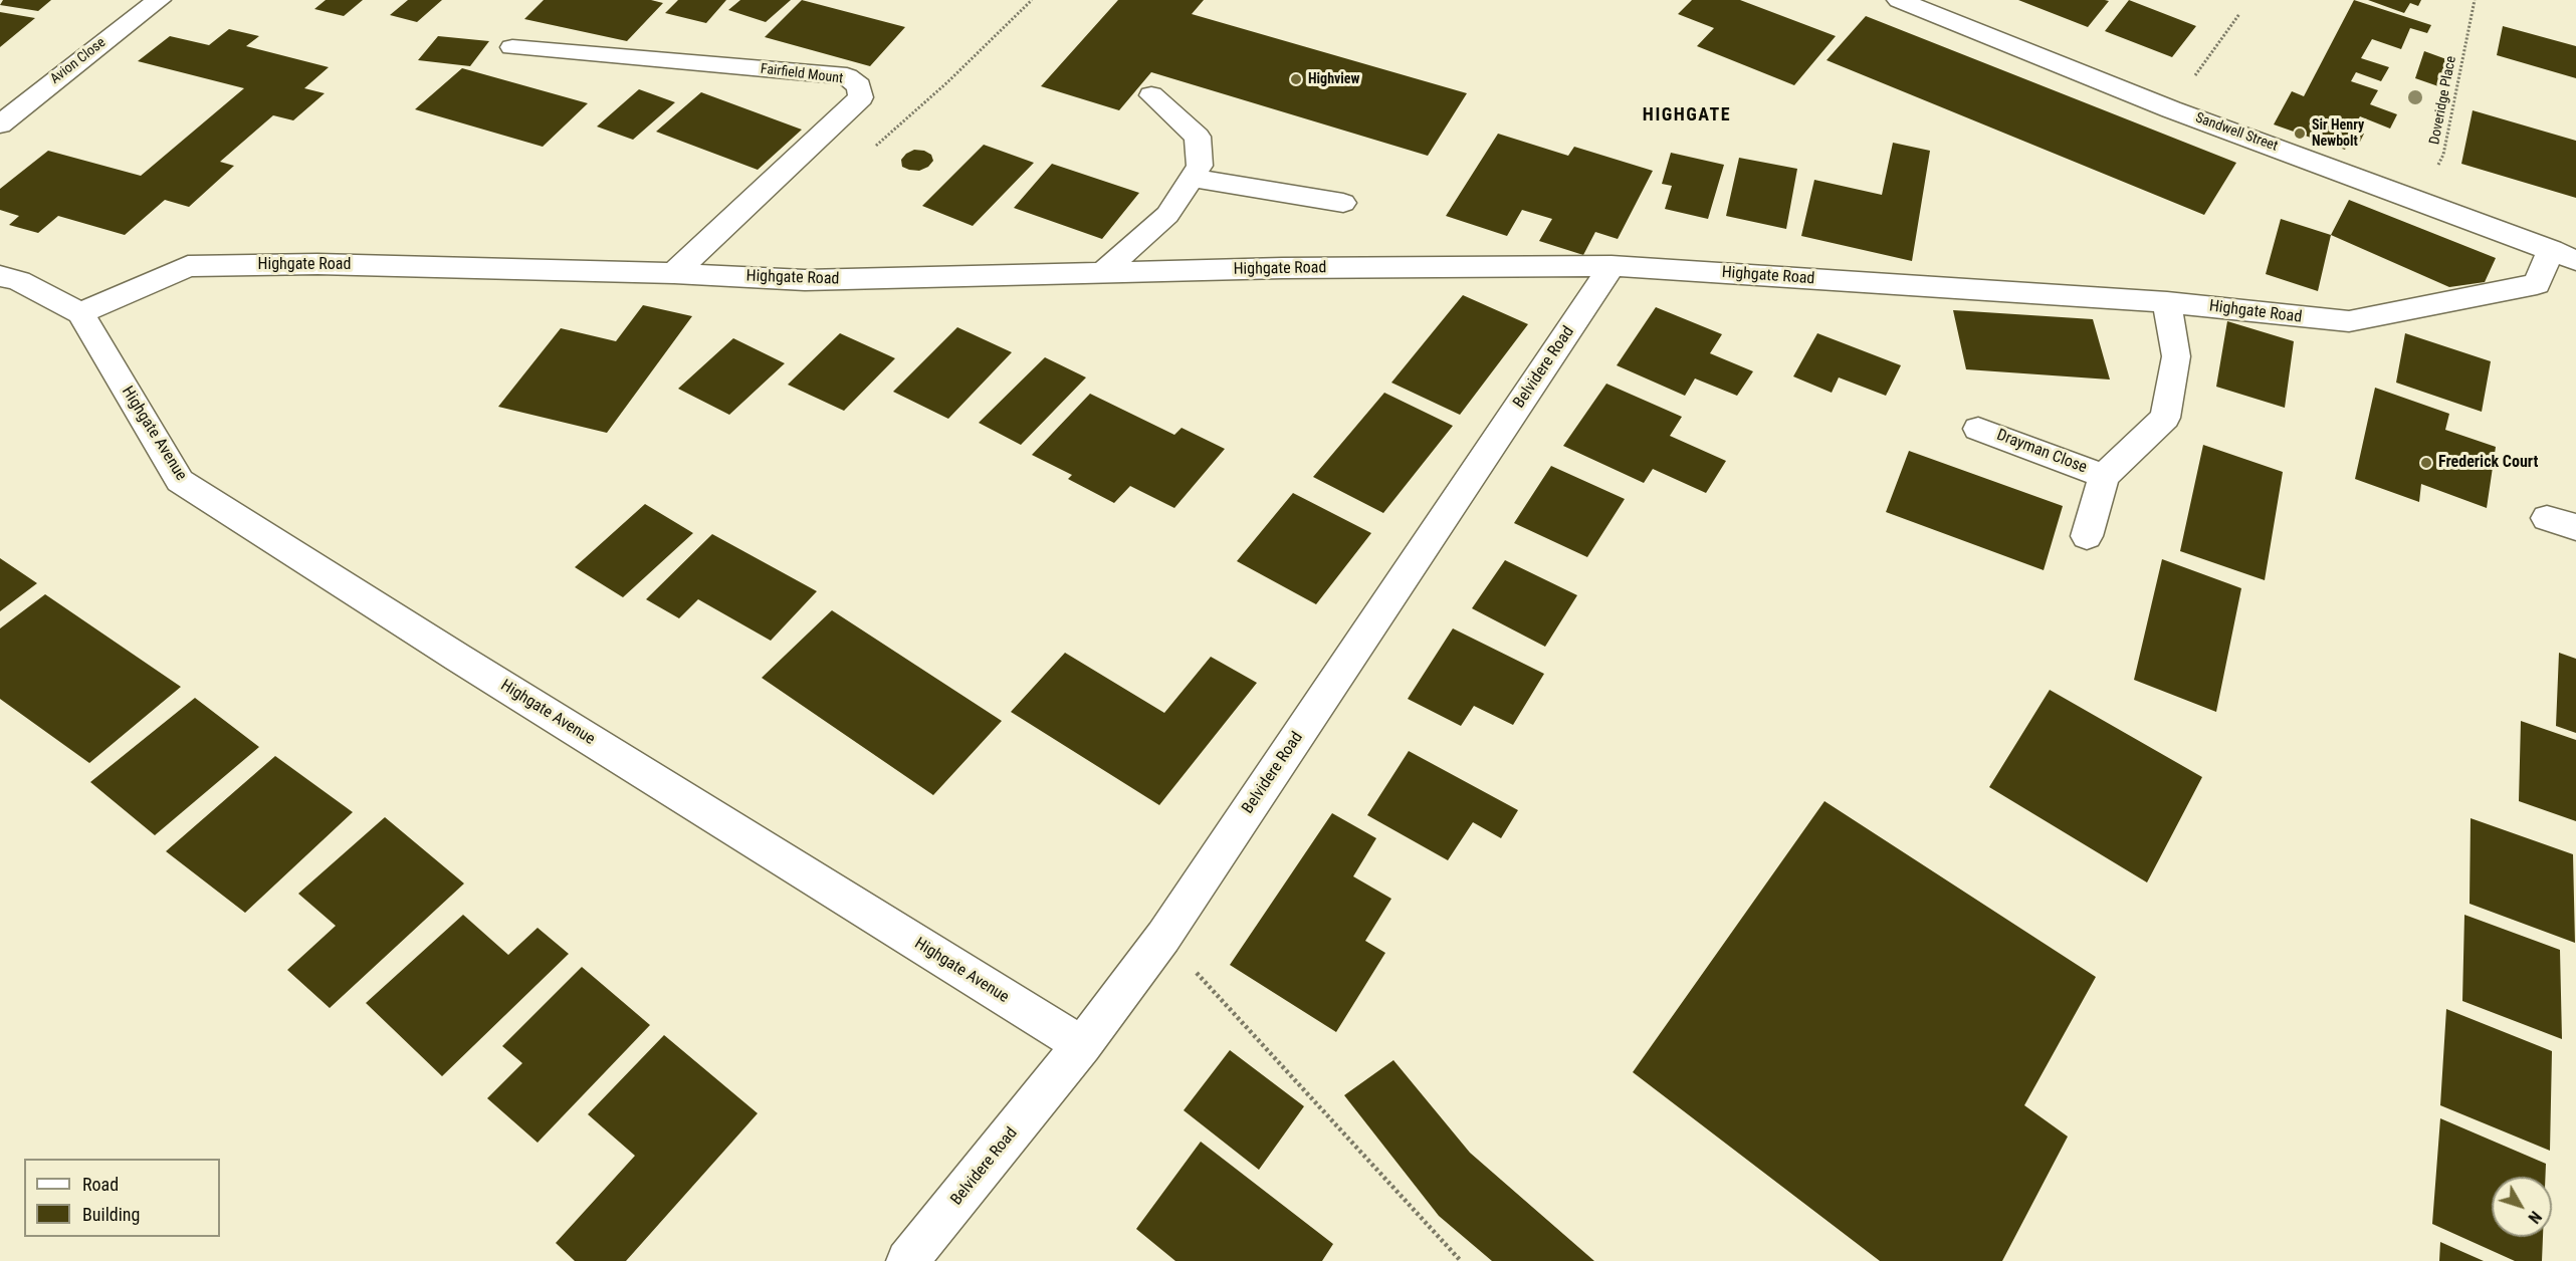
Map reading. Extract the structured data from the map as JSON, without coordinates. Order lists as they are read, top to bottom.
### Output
{
  "streets": {
    "street": [
      "Avion Close",
      "Fairfield Mount",
      "Sandwell Street",
      "Highgate Road",
      "Belvidere Road",
      "Highgate Avenue",
      "Drayman Close"
    ],
    "path": ["Doveridge Place"]
  },
  "crossings": [
    ["Fairfield Mount", "Highgate Road"],
    ["Doveridge Place", "Sandwell Street"],
    ["Sandwell Street", "Highgate Road"],
    ["Highgate Road", "Belvidere Road"],
    ["Highgate Road", "Highgate Avenue"],
    ["Highgate Road", "Drayman Close"],
    ["Belvidere Road", "Highgate Avenue"]
  ],
  "districts": ["HIGHGATE"],
  "places": ["Highview", "Sir Henry Newbolt", "Frederick Court"],
  "legend": ["Road", "Building"],
  "north": "bottom right"
}
